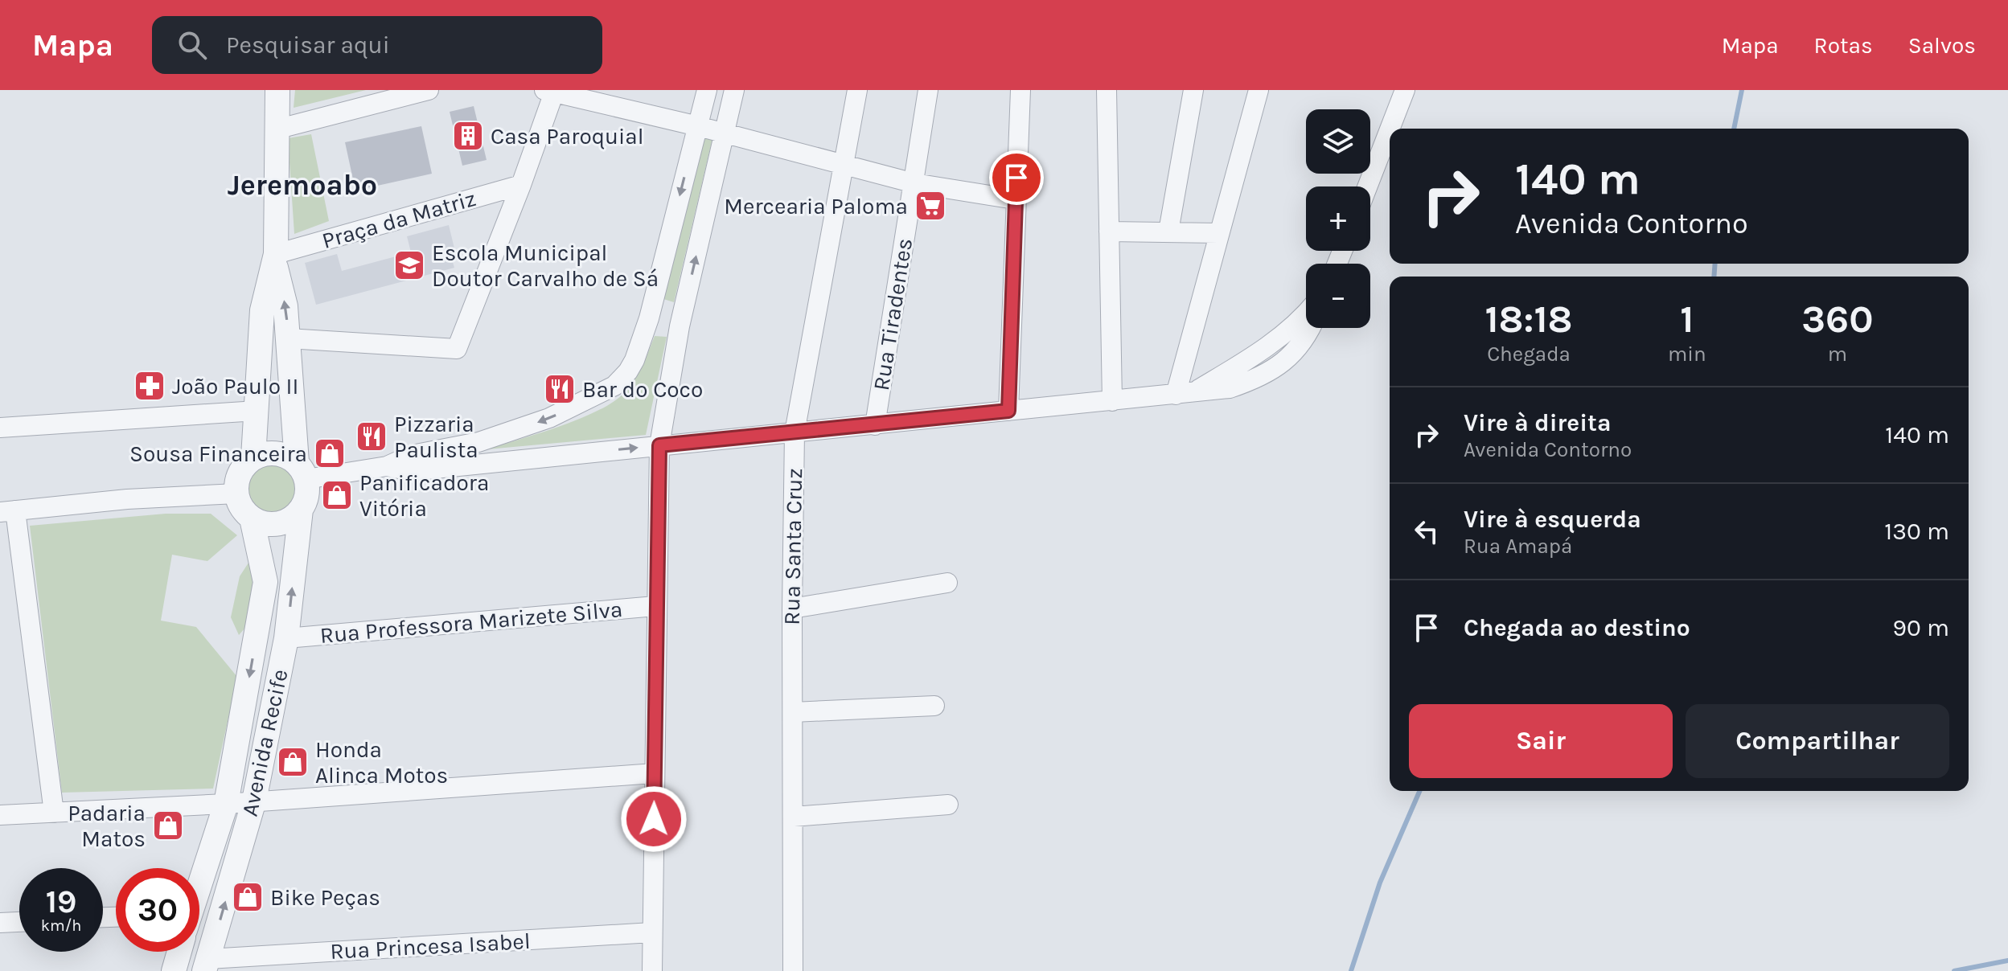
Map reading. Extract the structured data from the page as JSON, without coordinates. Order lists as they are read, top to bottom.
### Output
{
  "streets": {
    "street": [
      "Praça da Matriz",
      "Rua Tiradentes",
      "Rua Santa Cruz",
      "Rua Professora Marizete Silva",
      "Avenida Recife",
      "Rua Princesa Isabel"
    ]
  },
  "crossings": [
    ["Rua Professora Marizete Silva", "Avenida Recife"],
    ["Avenida Recife", "Rua Princesa Isabel"]
  ],
  "districts": ["Jeremoabo"],
  "places": {
    "building": ["Casa Paroquial"],
    "supermarket": ["Mercearia Paloma"],
    "school or university": ["Escola Municipal Doutor Carvalho de Sá"],
    "pharmacy": ["João Paulo II"],
    "restaurant": ["Bar do Coco", "Pizzaria Paulista"],
    "shop": [
      "Sousa Financeira",
      "Panificadora Vitória",
      "Honda Alinca Motos",
      "Padaria Matos",
      "Bike Peças"
    ]
  },
  "page": {
    "header": "Mapa",
    "search": "Pesquisar aqui",
    "nav": ["Mapa", "Rotas", "Salvos"],
    "map_buttons": ["+", "−"],
    "turn": ["140 m", "Avenida Contorno"],
    "eta": [
      "18:18",
      "Chegada",
      "1",
      "min",
      "360",
      "m"
    ],
    "list": [
      {
        "name": "Vire à direita",
        "note": "Avenida Contorno",
        "value": "140 m"
      },
      {
        "name": "Vire à esquerda",
        "note": "Rua Amapá",
        "value": "130 m"
      },
      {
        "name": "Chegada ao destino",
        "value": "90 m"
      }
    ],
    "buttons": ["Sair", "Compartilhar"],
    "speed": "19 km/h",
    "limit": "30"
  }
}
